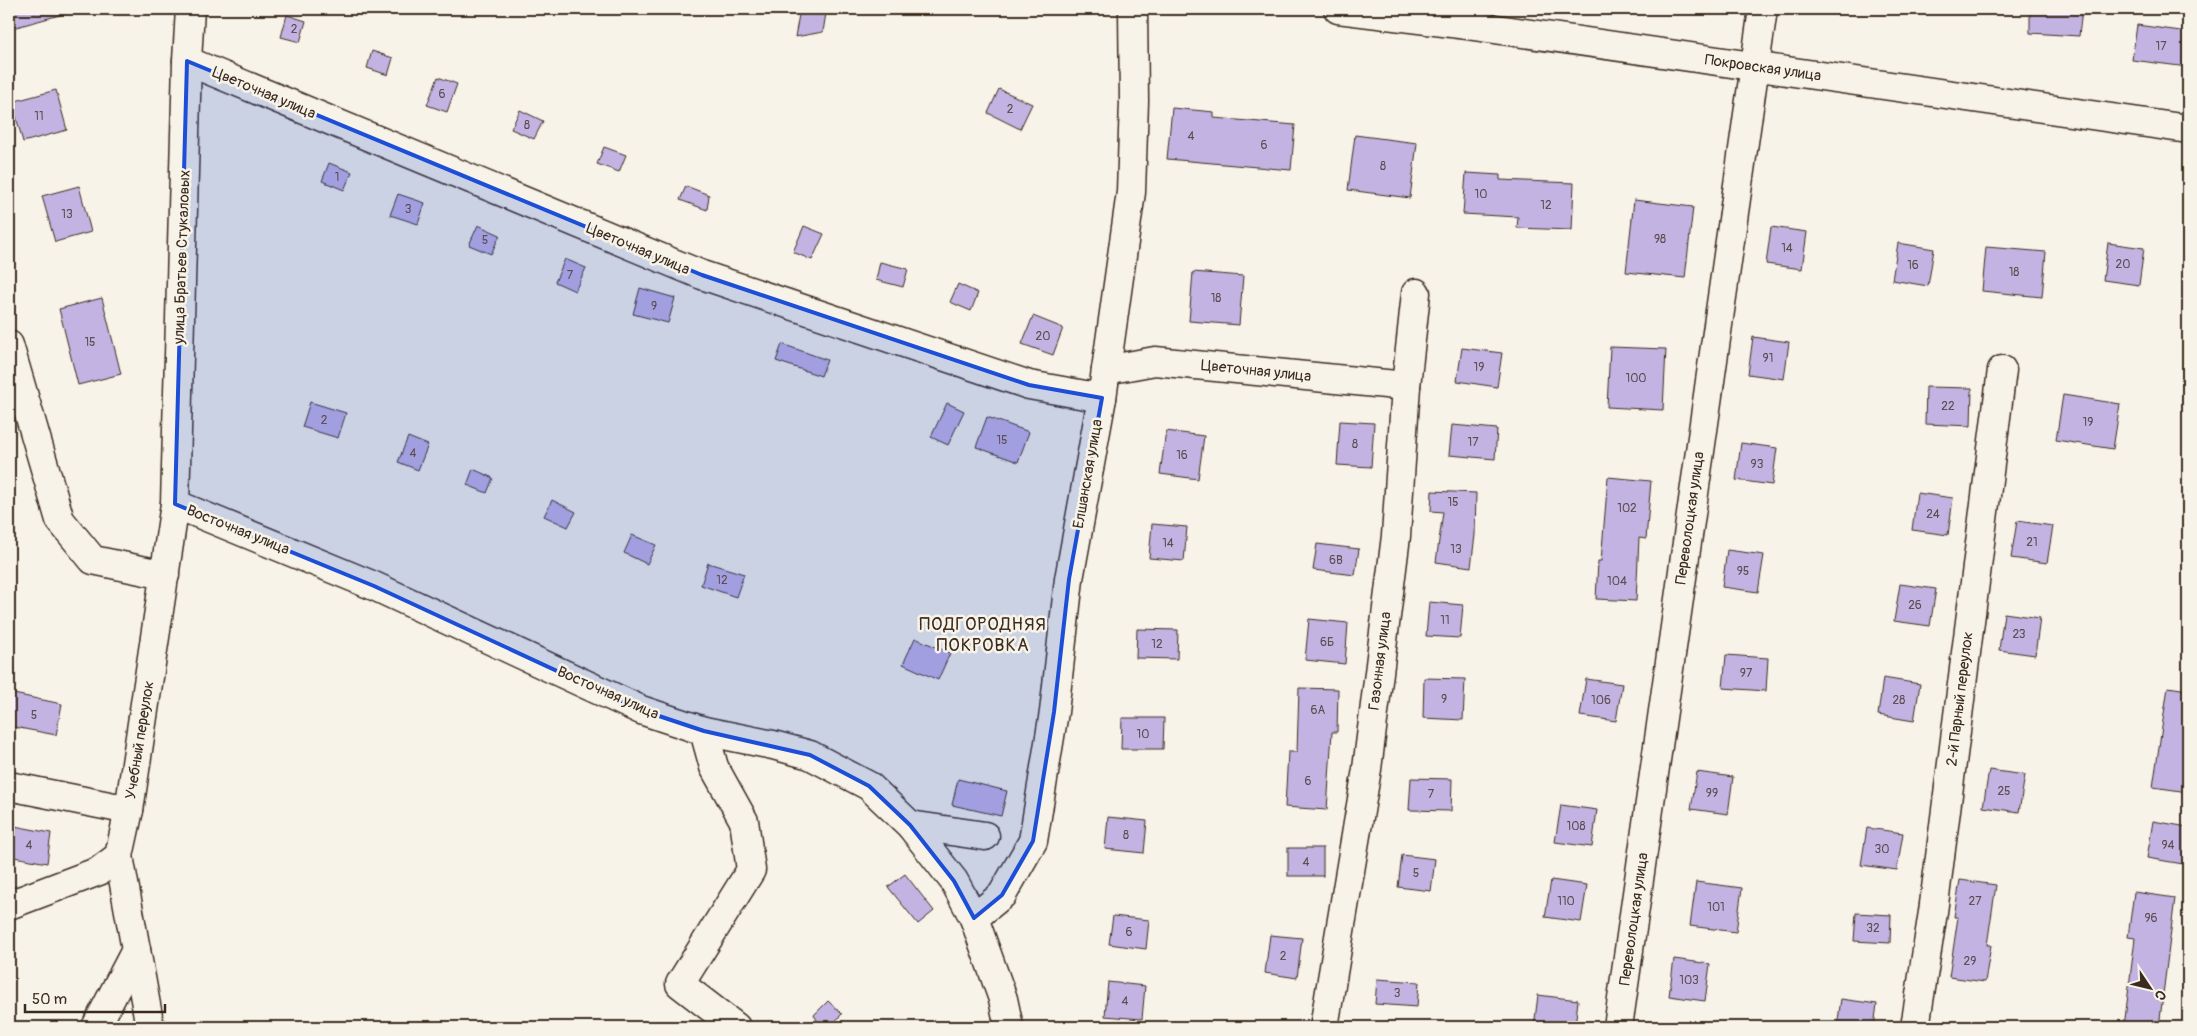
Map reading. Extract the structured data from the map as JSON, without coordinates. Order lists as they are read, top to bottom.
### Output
{
  "streets": {
    "street": [
      "Покровская улица",
      "Цветочная улица",
      "улица Братьев Стукаловых",
      "Елшанская улица",
      "Переволоцкая улица",
      "Восточная улица",
      "Газонная улица",
      "2-й Парный переулок",
      "Учебный переулок"
    ]
  },
  "crossings": [
    ["Покровская улица", "Переволоцкая улица"],
    ["Цветочная улица", "улица Братьев Стукаловых"],
    ["Цветочная улица", "Елшанская улица"],
    ["Цветочная улица", "Газонная улица"],
    ["улица Братьев Стукаловых", "Восточная улица"],
    ["улица Братьев Стукаловых", "Учебный переулок"],
    ["Елшанская улица", "Восточная улица"],
    ["Восточная улица", "Учебный переулок"]
  ],
  "districts": ["ПОДГОРОДНЯЯ ПОКРОВКА"],
  "house_numbers": [
    "2",
    "17",
    "6",
    "2",
    "11",
    "8",
    "4",
    "6",
    "8",
    "1",
    "10",
    "12",
    "3",
    "13",
    "98",
    "5",
    "14",
    "20",
    "16",
    "18",
    "7",
    "18",
    "9",
    "20",
    "15",
    "91",
    "19",
    "100",
    "22",
    "2",
    "19",
    "15",
    "17",
    "8",
    "4",
    "16",
    "93",
    "15",
    "102",
    "24",
    "21",
    "14",
    "13",
    "6В",
    "95",
    "12",
    "104",
    "26",
    "11",
    "23",
    "6Б",
    "12",
    "97",
    "9",
    "106",
    "28",
    "6А",
    "5",
    "10",
    "6",
    "25",
    "99",
    "7",
    "108",
    "8",
    "4",
    "94",
    "30",
    "4",
    "5",
    "110",
    "27",
    "101",
    "96",
    "32",
    "6",
    "2",
    "29",
    "103",
    "3",
    "4"
  ],
  "scale_bar": "50 m",
  "north": "bottom right"
}
